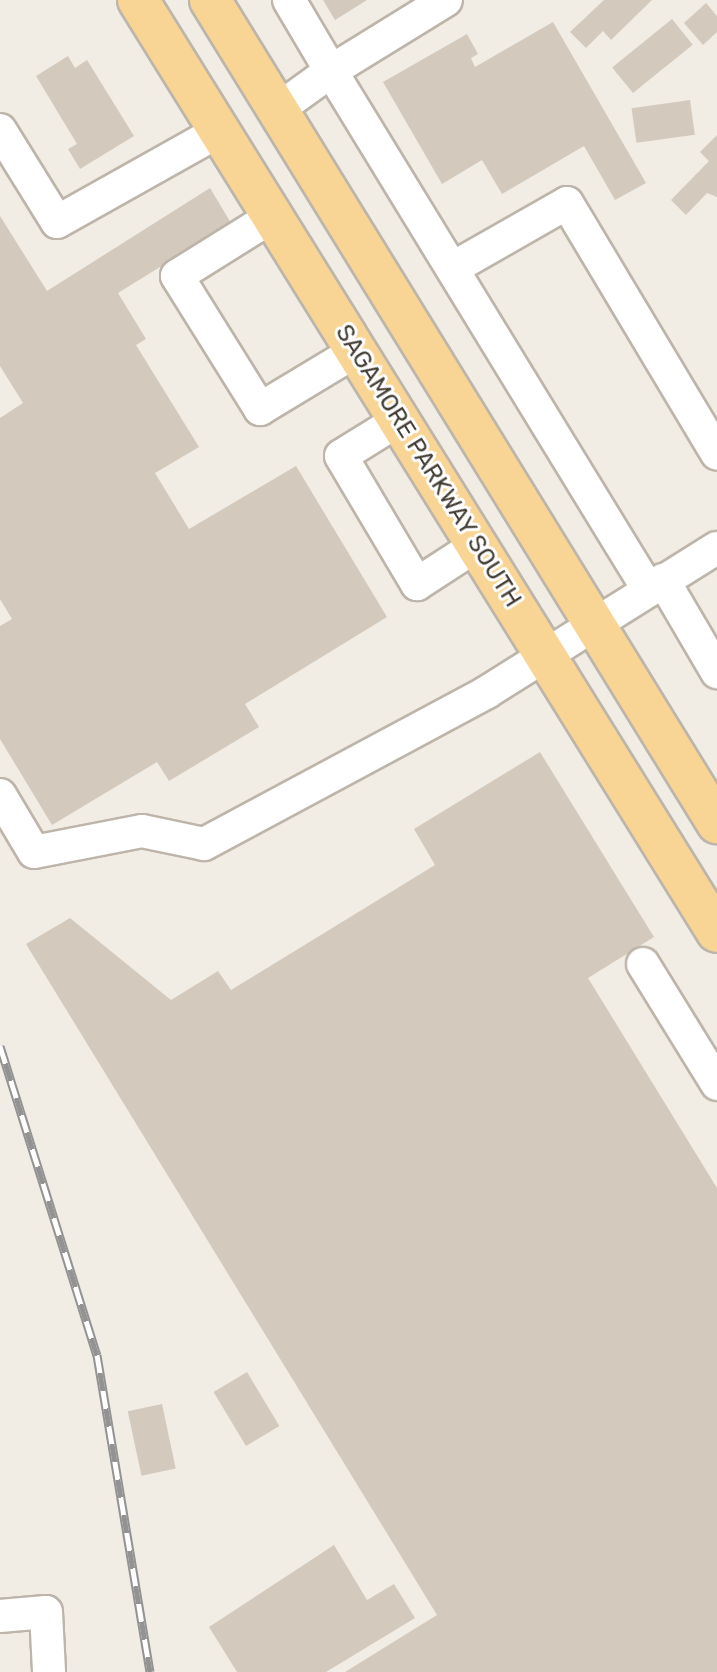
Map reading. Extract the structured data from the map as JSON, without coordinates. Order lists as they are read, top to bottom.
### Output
{
  "streets": {
    "main road": ["SAGAMORE PARKWAY SOUTH"]
  }
}
